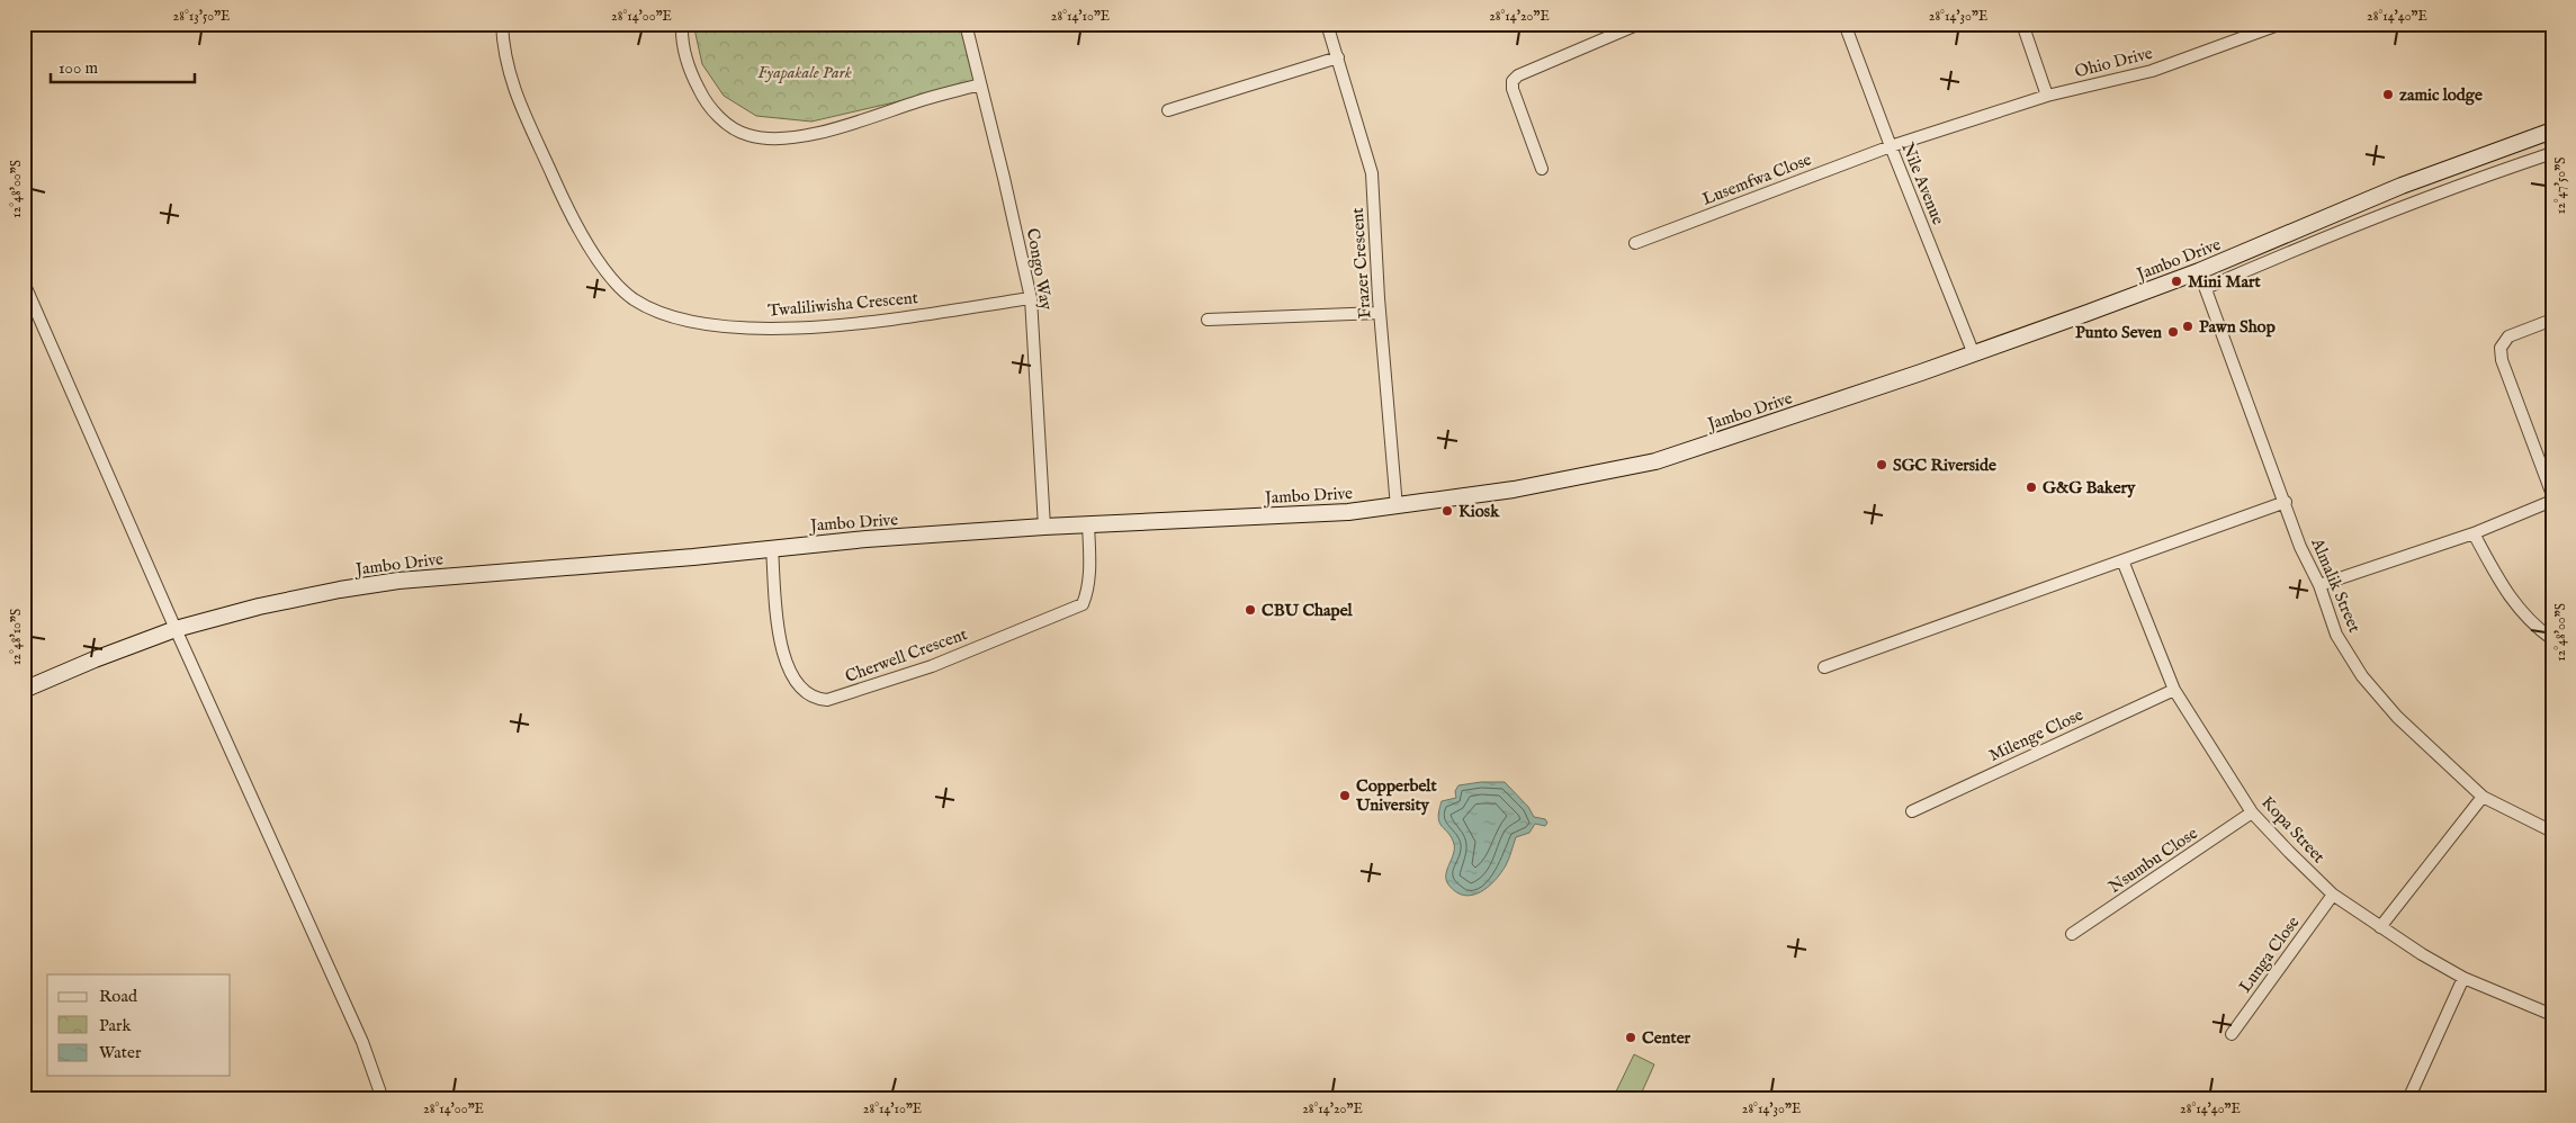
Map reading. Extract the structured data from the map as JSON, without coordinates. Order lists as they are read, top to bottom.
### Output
{
  "streets": {
    "main road": ["Jambo Drive"],
    "street": [
      "Ohio Drive",
      "Lusemfwa Close",
      "Nile Avenue",
      "Frazer Crescent",
      "Congo Way",
      "Twaliliwisha Crescent",
      "Almalik Street",
      "Cherwell Crescent",
      "Milenge Close",
      "Kopa Street",
      "Nsumbu Close",
      "Lunga Close"
    ]
  },
  "crossings": [
    ["Ohio Drive", "Lusemfwa Close"],
    ["Ohio Drive", "Nile Avenue"],
    ["Lusemfwa Close", "Nile Avenue"],
    ["Nile Avenue", "Jambo Drive"],
    ["Jambo Drive", "Frazer Crescent"],
    ["Jambo Drive", "Congo Way"],
    ["Jambo Drive", "Almalik Street"],
    ["Jambo Drive", "Cherwell Crescent"],
    ["Congo Way", "Twaliliwisha Crescent"],
    ["Milenge Close", "Kopa Street"],
    ["Kopa Street", "Nsumbu Close"],
    ["Kopa Street", "Lunga Close"]
  ],
  "parks": ["Fyapakale Park"],
  "places": [
    "zamic lodge",
    "Mini Mart",
    "Pawn Shop",
    "Punto Seven",
    "SGC Riverside",
    "G&G Bakery",
    "Kiosk",
    "CBU Chapel",
    "Copperbelt University",
    "Center"
  ],
  "legend": ["Road", "Park", "Water"],
  "scale_bar": "100 m",
  "coordinates": [
    "28°13'50\"E",
    "28°14'00\"E",
    "28°14'10\"E",
    "28°14'20\"E",
    "28°14'30\"E",
    "28°14'40\"E",
    "12°47'50\"S",
    "12°48'00\"S",
    "12°48'10\"S"
  ]
}
